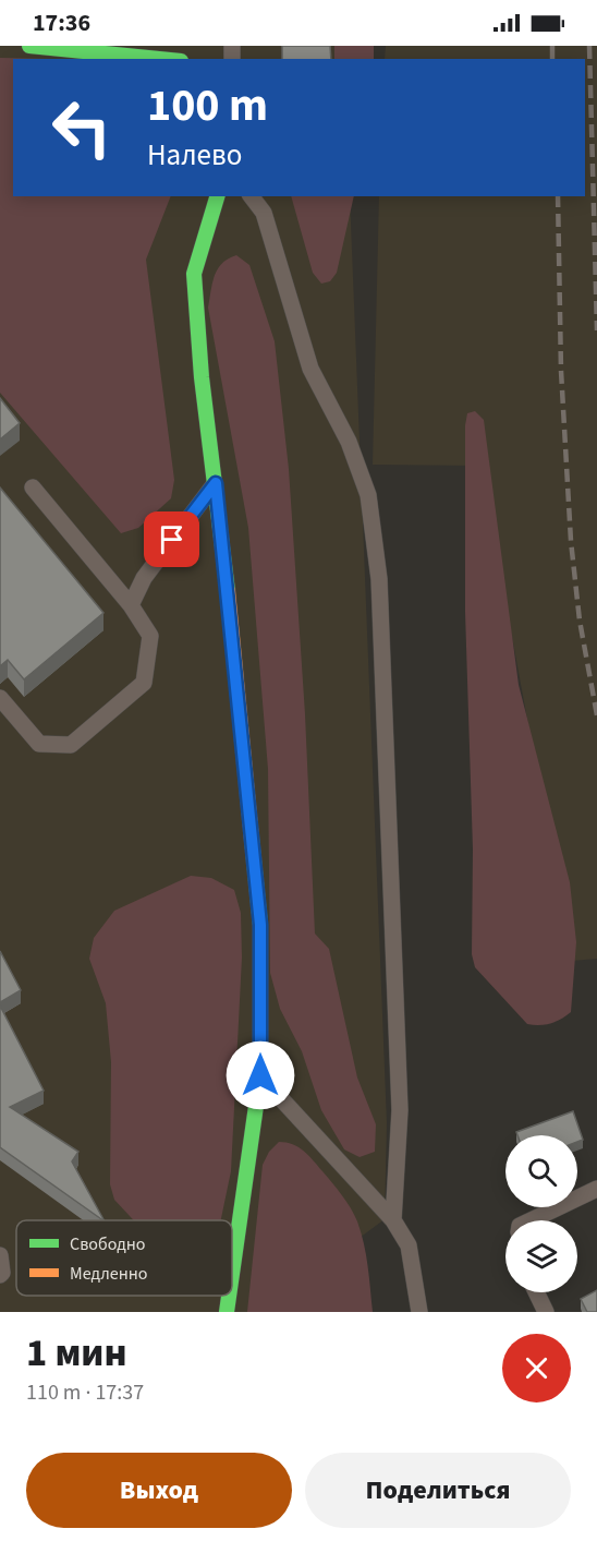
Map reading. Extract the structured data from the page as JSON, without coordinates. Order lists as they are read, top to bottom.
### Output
{
  "legend": ["Свободно", "Медленно"],
  "page": {
    "status": "17:36",
    "turn": ["100 m", "Налево"],
    "heading": ["1 мин", "110 m · 17:37"],
    "buttons": ["Выход", "Поделиться"]
  }
}
